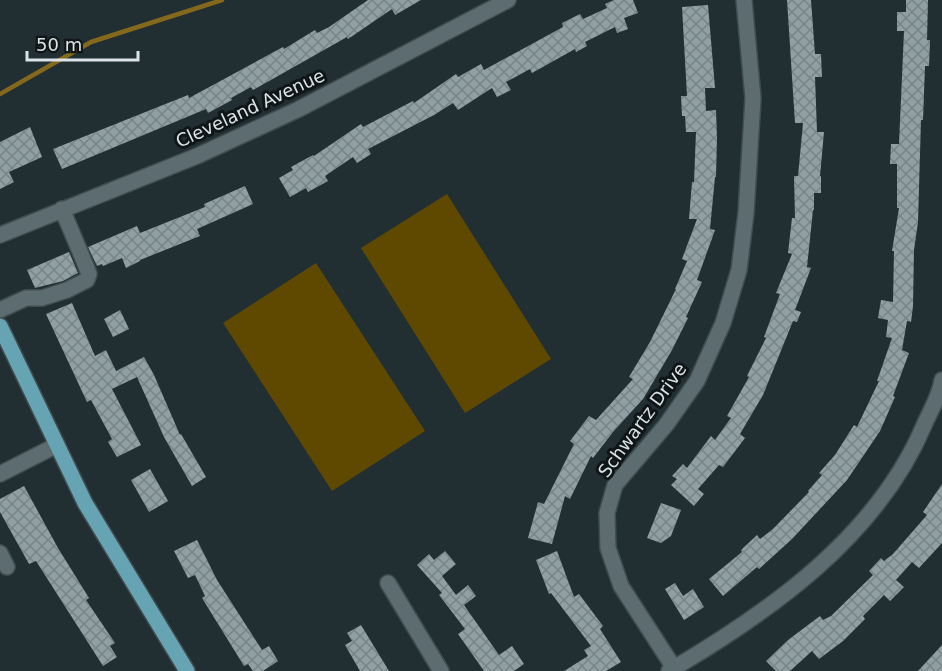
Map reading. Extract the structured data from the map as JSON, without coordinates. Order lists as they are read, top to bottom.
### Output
{
  "streets": {
    "street": ["Cleveland Avenue", "Schwartz Drive"]
  },
  "scale_bar": "50 m"
}
